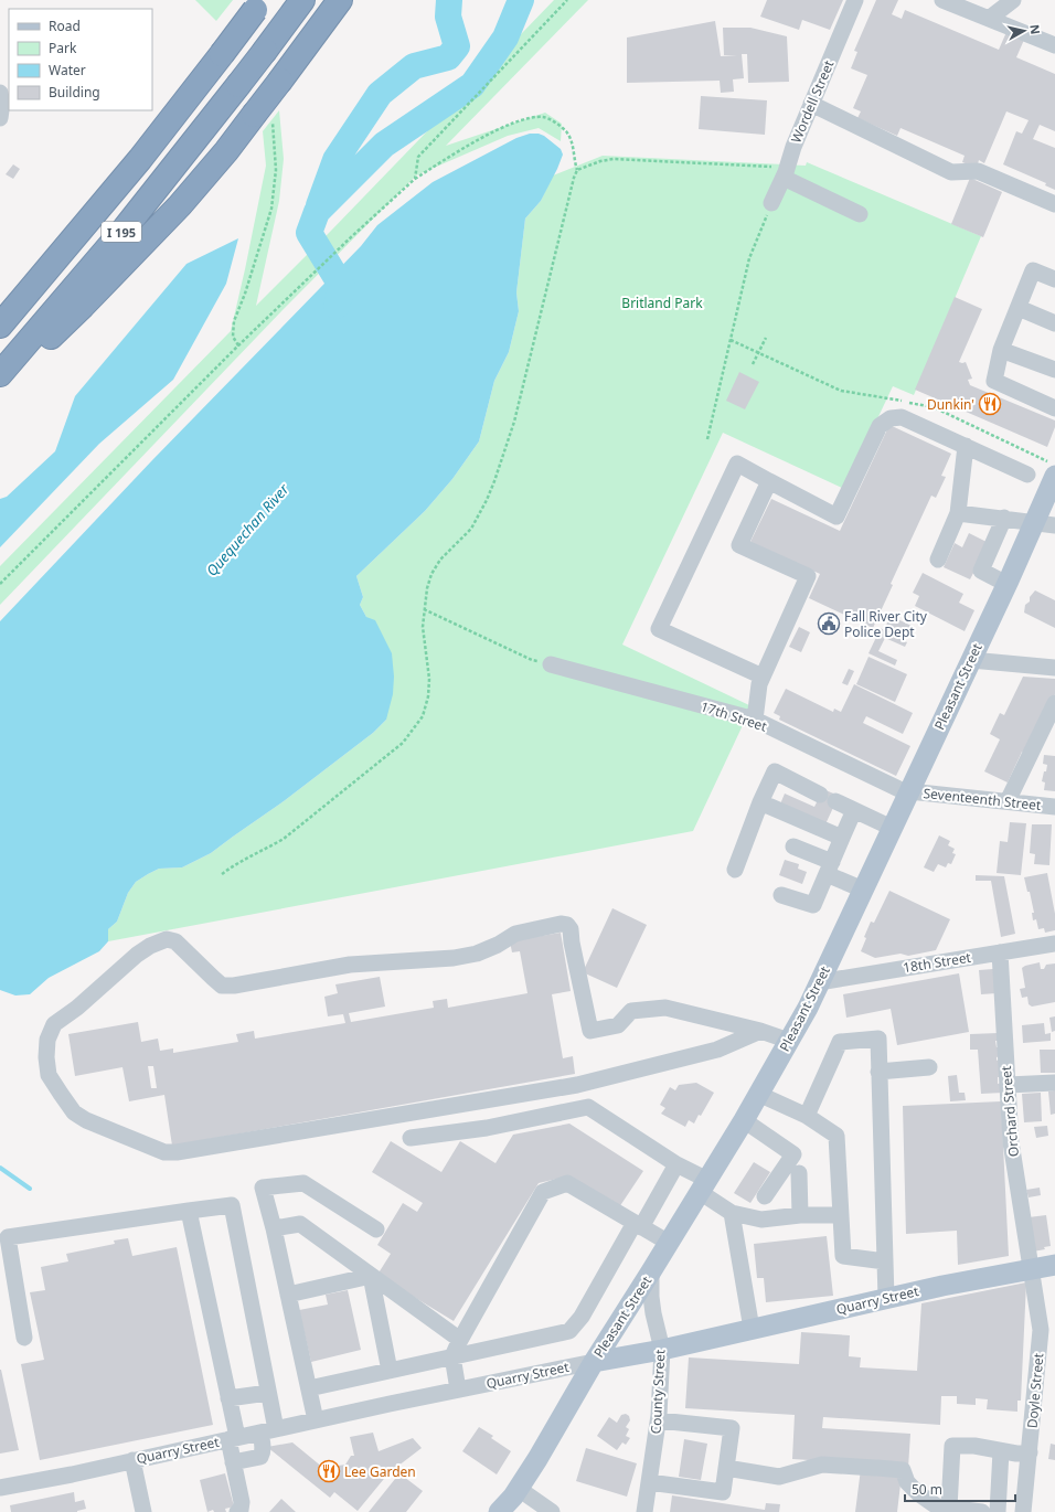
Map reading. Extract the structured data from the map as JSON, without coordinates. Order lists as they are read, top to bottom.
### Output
{
  "streets": {
    "highway": ["I 195"],
    "main road": ["Pleasant Street", "Quarry Street"],
    "street": [
      "Wordell Street",
      "17th Street",
      "Seventeenth Street",
      "18th Street",
      "Orchard Street",
      "Doyle Street",
      "County Street"
    ]
  },
  "crossings": [
    ["Pleasant Street", "17th Street"],
    ["Pleasant Street", "Seventeenth Street"],
    ["Pleasant Street", "18th Street"],
    ["Pleasant Street", "Quarry Street"],
    ["Pleasant Street", "County Street"],
    ["17th Street", "Seventeenth Street"],
    ["18th Street", "Orchard Street"],
    ["Orchard Street", "Quarry Street"],
    ["Orchard Street", "Doyle Street"],
    ["Quarry Street", "Doyle Street"],
    ["Quarry Street", "County Street"]
  ],
  "water": ["Quequechan River"],
  "parks": ["Britland Park"],
  "places": {
    "restaurant": ["Dunkin'", "Lee Garden"],
    "public building": ["Fall River City Police Dept"]
  },
  "legend": [
    "Road",
    "Park",
    "Water",
    "Building"
  ],
  "scale_bar": "50 m",
  "north": "right"
}
